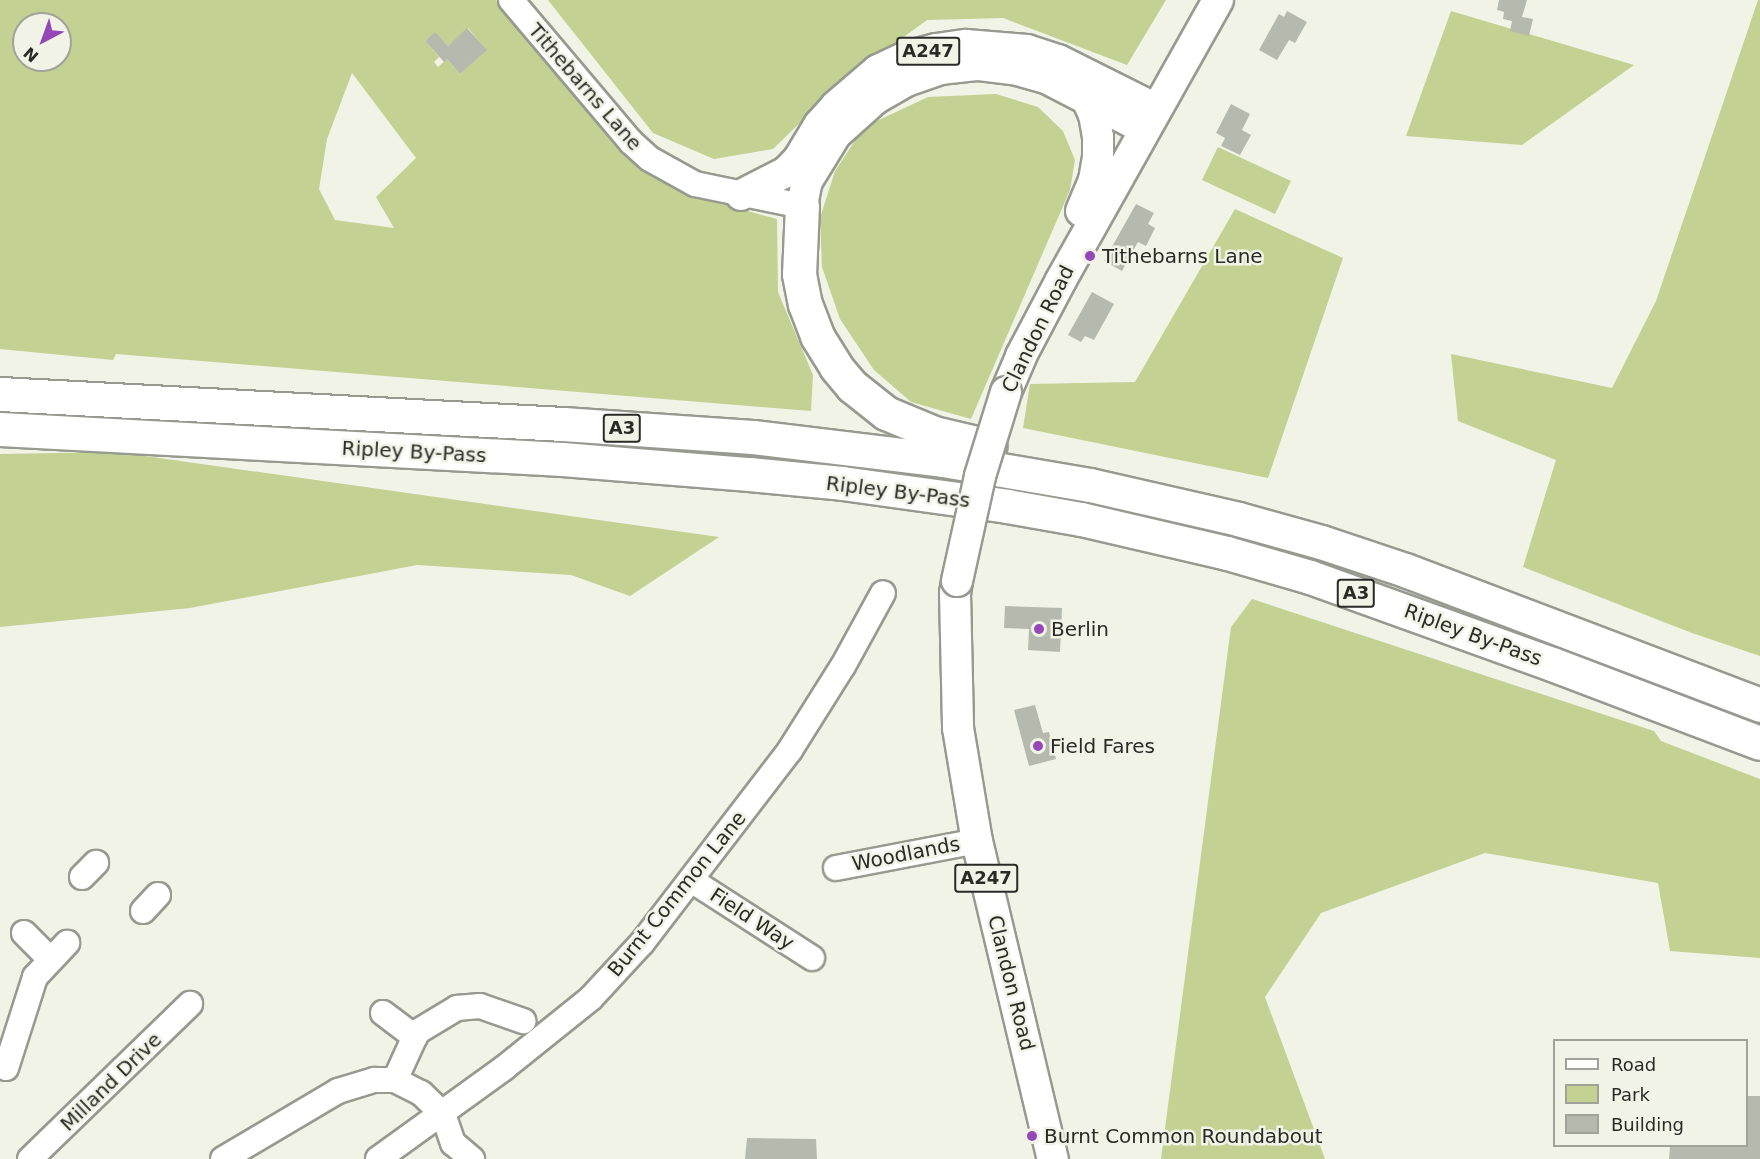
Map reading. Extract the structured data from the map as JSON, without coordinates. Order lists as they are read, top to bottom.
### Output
{
  "streets": {
    "highway": ["A3", "Ripley By-Pass"],
    "main road": ["A247", "Clandon Road"],
    "street": [
      "Tithebarns Lane",
      "Woodlands",
      "Burnt Common Lane",
      "Field Way",
      "Milland Drive"
    ]
  },
  "crossings": [
    ["A247", "Tithebarns Lane"],
    ["A247", "Clandon Road"],
    ["Clandon Road", "Woodlands"],
    ["Burnt Common Lane", "Field Way"]
  ],
  "places": [
    "Tithebarns Lane",
    "Berlin",
    "Field Fares",
    "Burnt Common Roundabout"
  ],
  "legend": ["Road", "Park", "Building"],
  "north": "bottom left"
}
